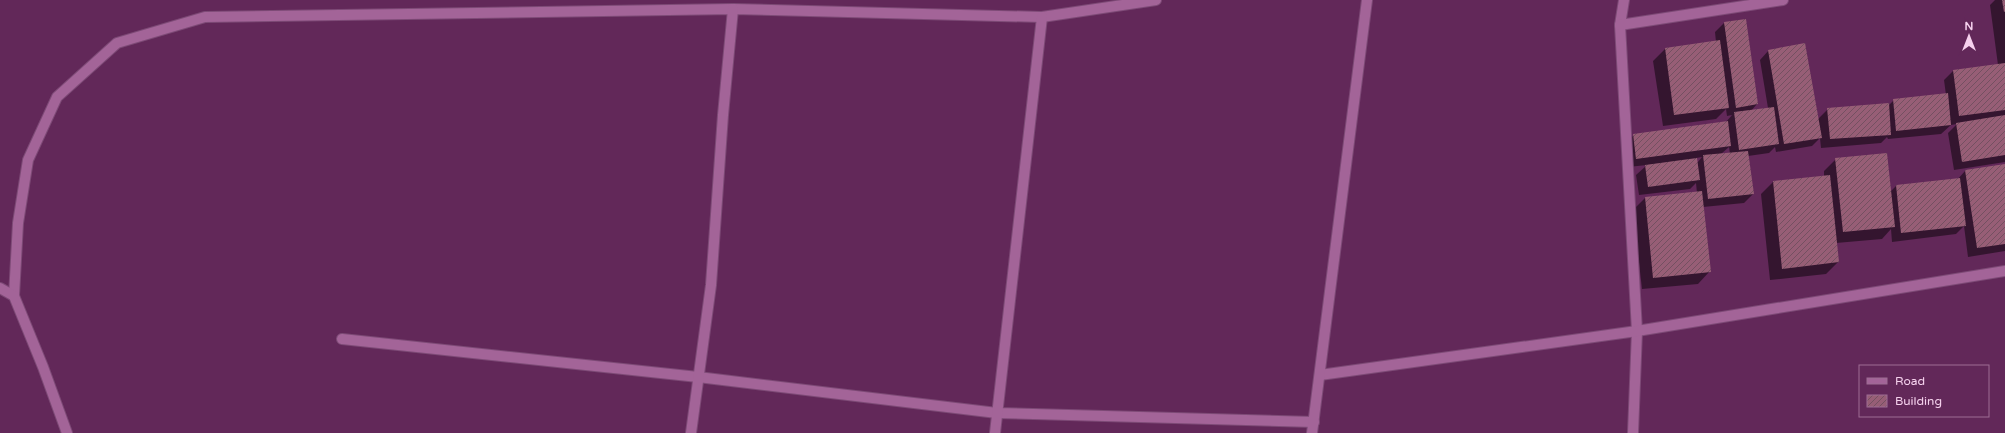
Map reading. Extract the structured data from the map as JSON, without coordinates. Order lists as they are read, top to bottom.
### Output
{
  "legend": ["Road", "Building"],
  "north": "top"
}
